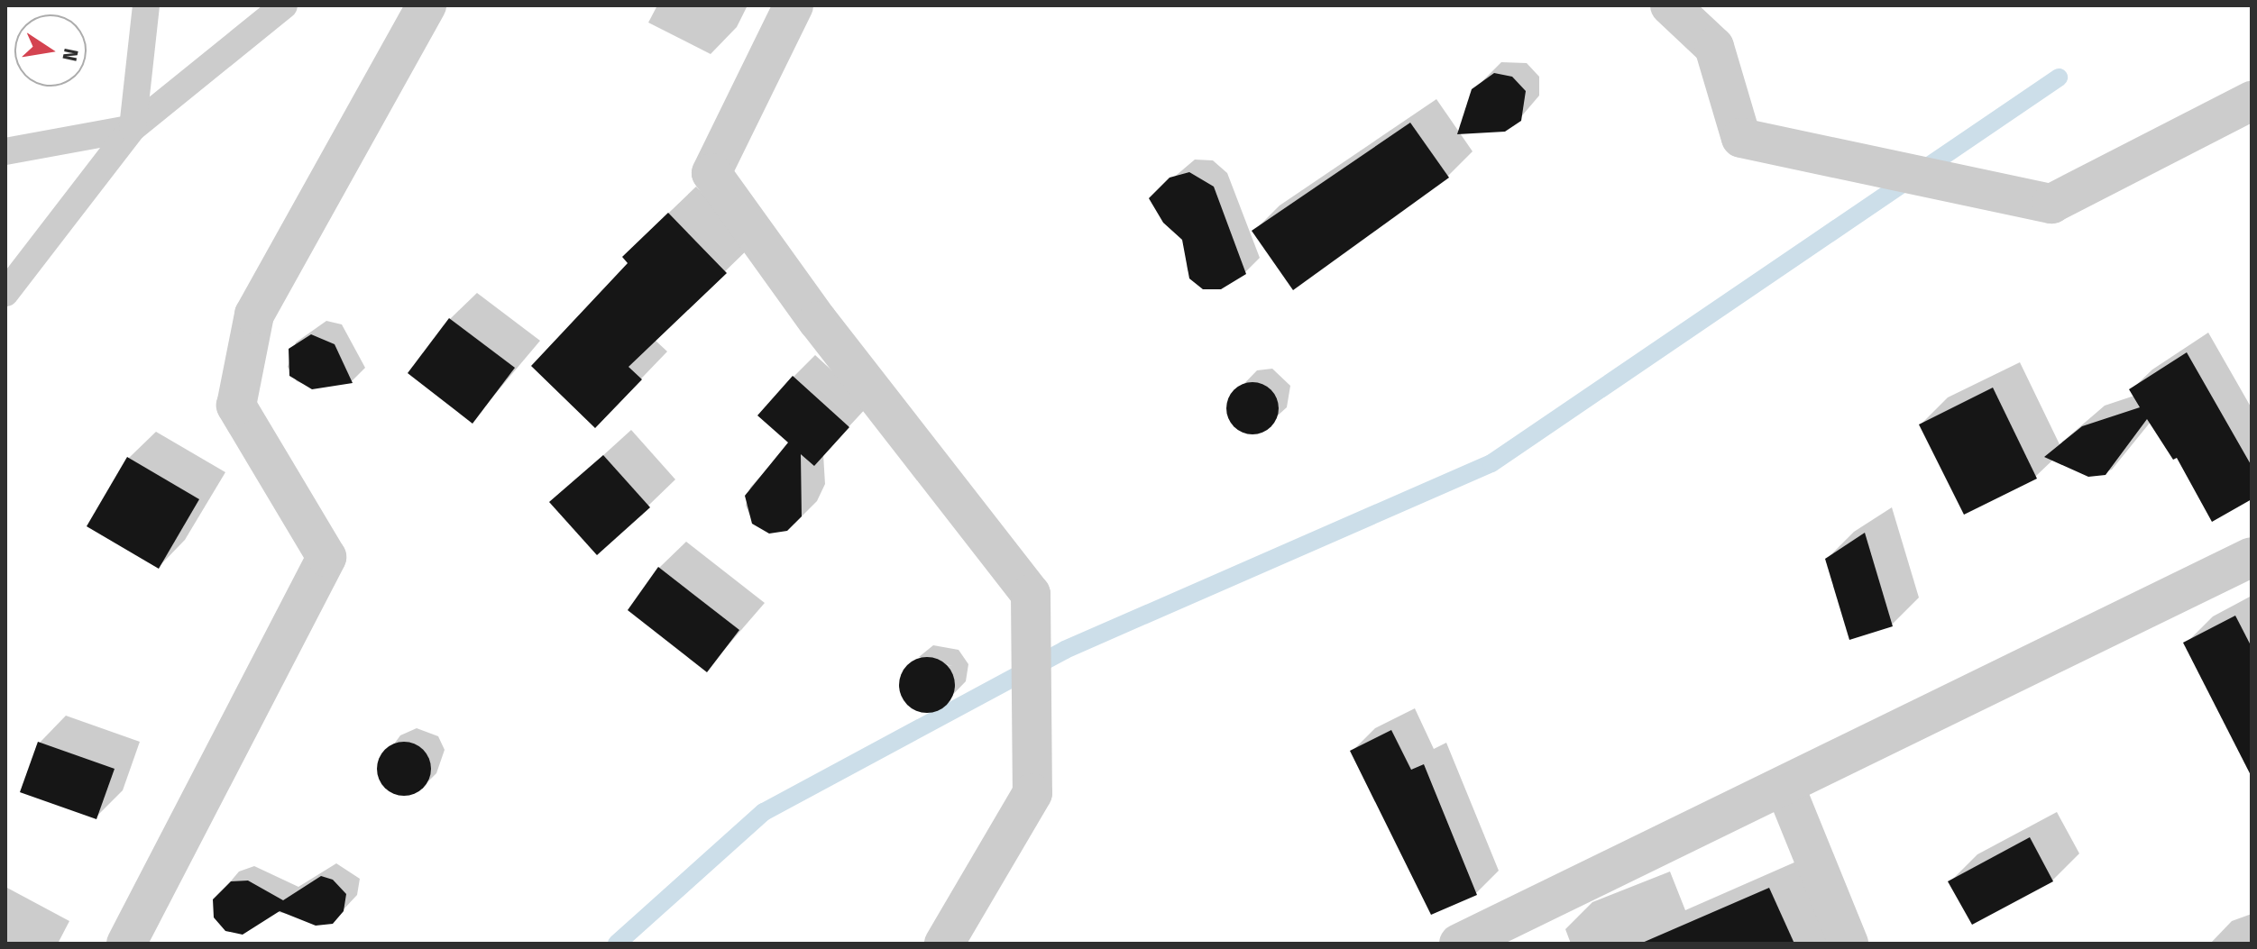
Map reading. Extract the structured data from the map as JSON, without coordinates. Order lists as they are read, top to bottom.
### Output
{
  "north": "right"
}
